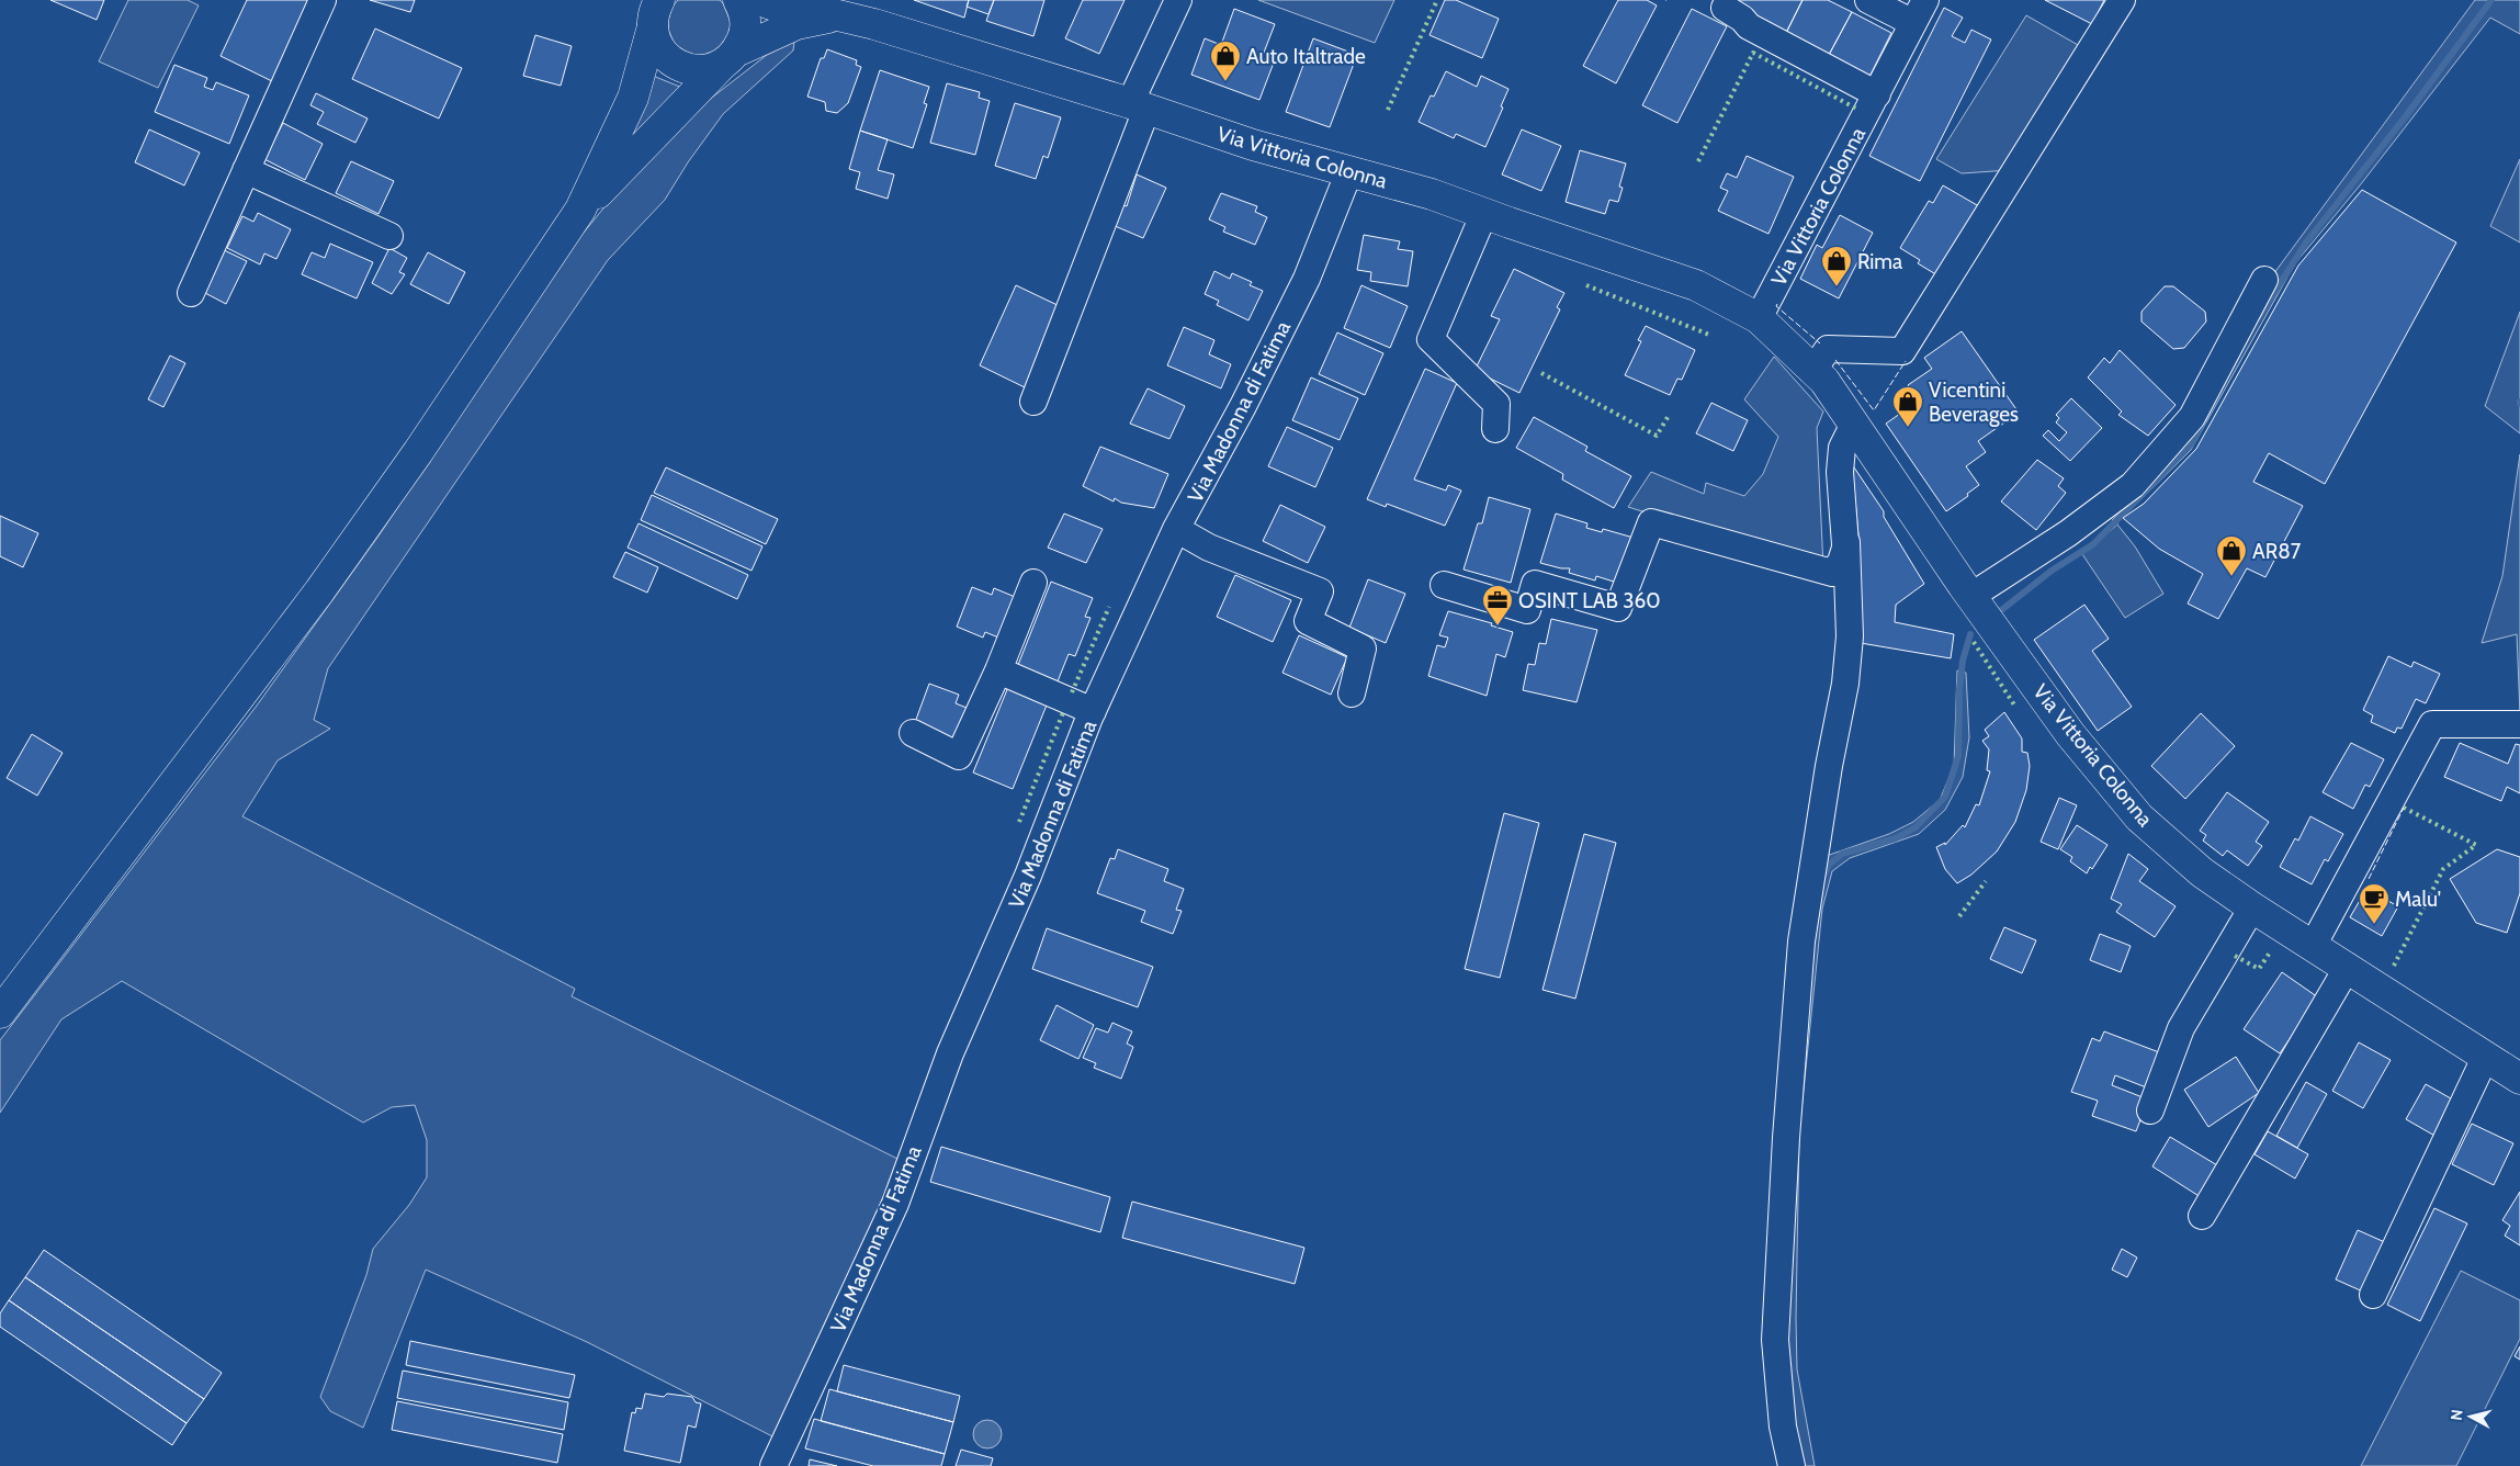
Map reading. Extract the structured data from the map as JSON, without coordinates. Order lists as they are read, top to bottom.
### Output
{
  "streets": {
    "main road": ["Via Vittoria Colonna"],
    "street": ["Via Madonna di Fatima"]
  },
  "crossings": [
    ["Via Vittoria Colonna", "Via Madonna di Fatima"]
  ],
  "places": {
    "shop": [
      "Auto Italtrade",
      "Rima",
      "Vicentini Beverages",
      "AR87"
    ],
    "office": ["OSINT LAB 360"],
    "cafe": ["Malu'"]
  },
  "north": "left"
}
